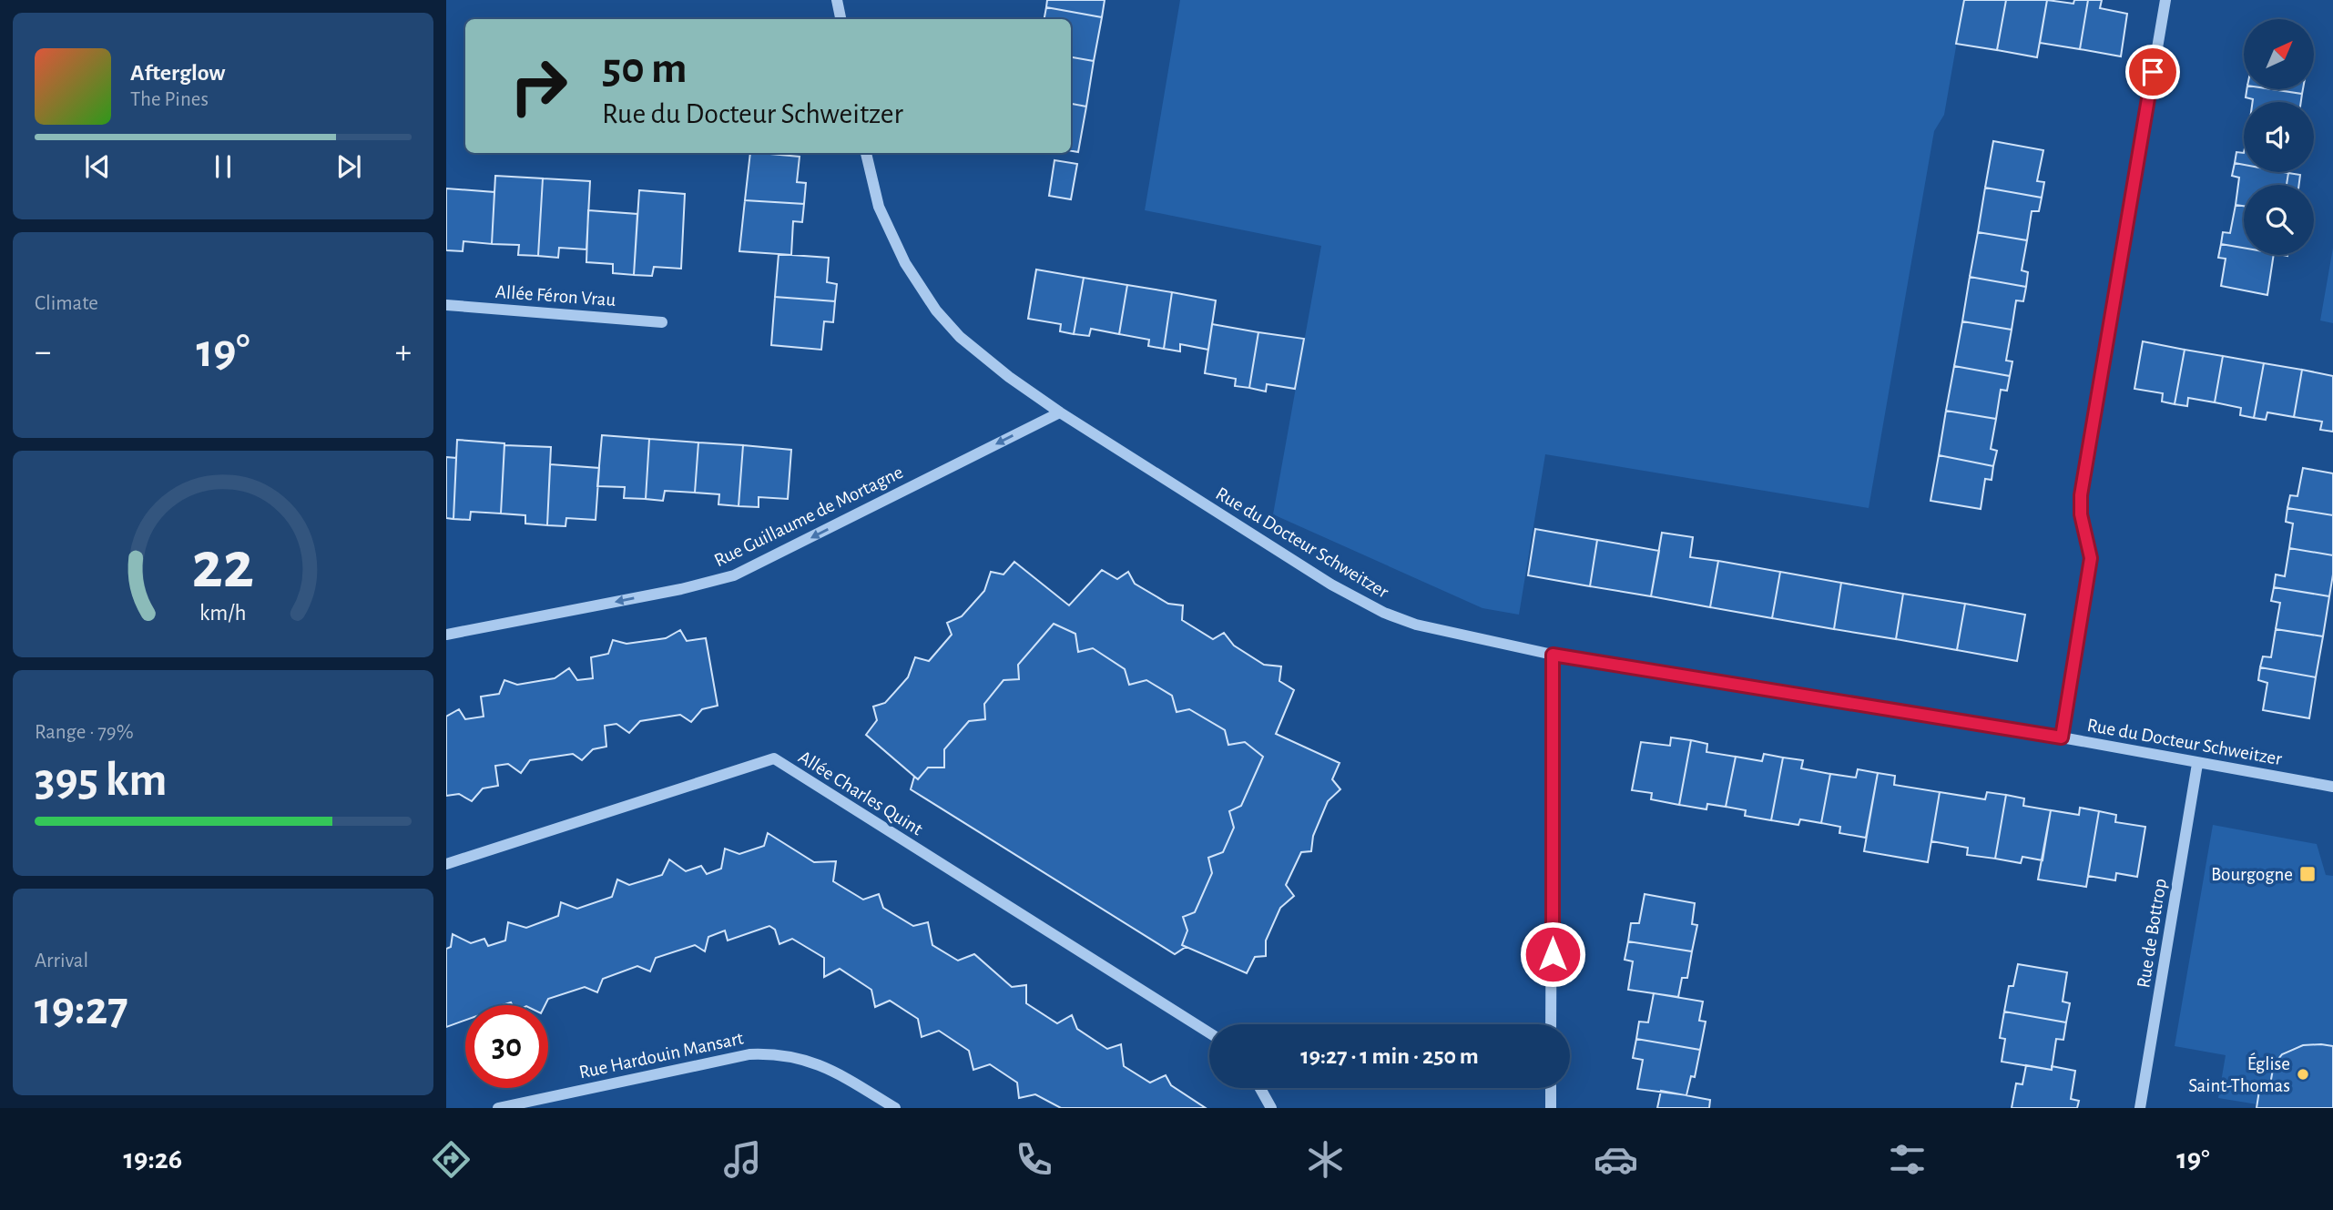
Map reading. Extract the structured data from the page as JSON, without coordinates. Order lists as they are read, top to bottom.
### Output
{
  "streets": {
    "street": [
      "Allée Féron Vrau",
      "Rue Guillaume de Mortagne",
      "Rue du Docteur Schweitzer",
      "Allée Charles Quint",
      "Rue de Bottrop",
      "Rue Hardouin Mansart"
    ]
  },
  "crossings": [
    ["Rue Guillaume de Mortagne", "Rue du Docteur Schweitzer"],
    ["Rue du Docteur Schweitzer", "Rue de Bottrop"]
  ],
  "one_way": ["Rue Guillaume de Mortagne"],
  "places": {
    "transit": ["Bourgogne"],
    "other": ["Église Saint-Thomas"]
  },
  "north": "top right",
  "page": {
    "turn": ["50 m", "Rue du Docteur Schweitzer"],
    "song": ["Afterglow", "The Pines"],
    "tile": [
      "Climate",
      ["Range · 79%", "395 km"],
      ["Arrival", "19:27"]
    ],
    "heat": ["−", "19°", "+"],
    "limit": "30",
    "trip": "19:27 · 1 min · 250 m",
    "tabs": ["19:26", "19°"],
    "gauge": ["22", "km/h"]
  }
}
